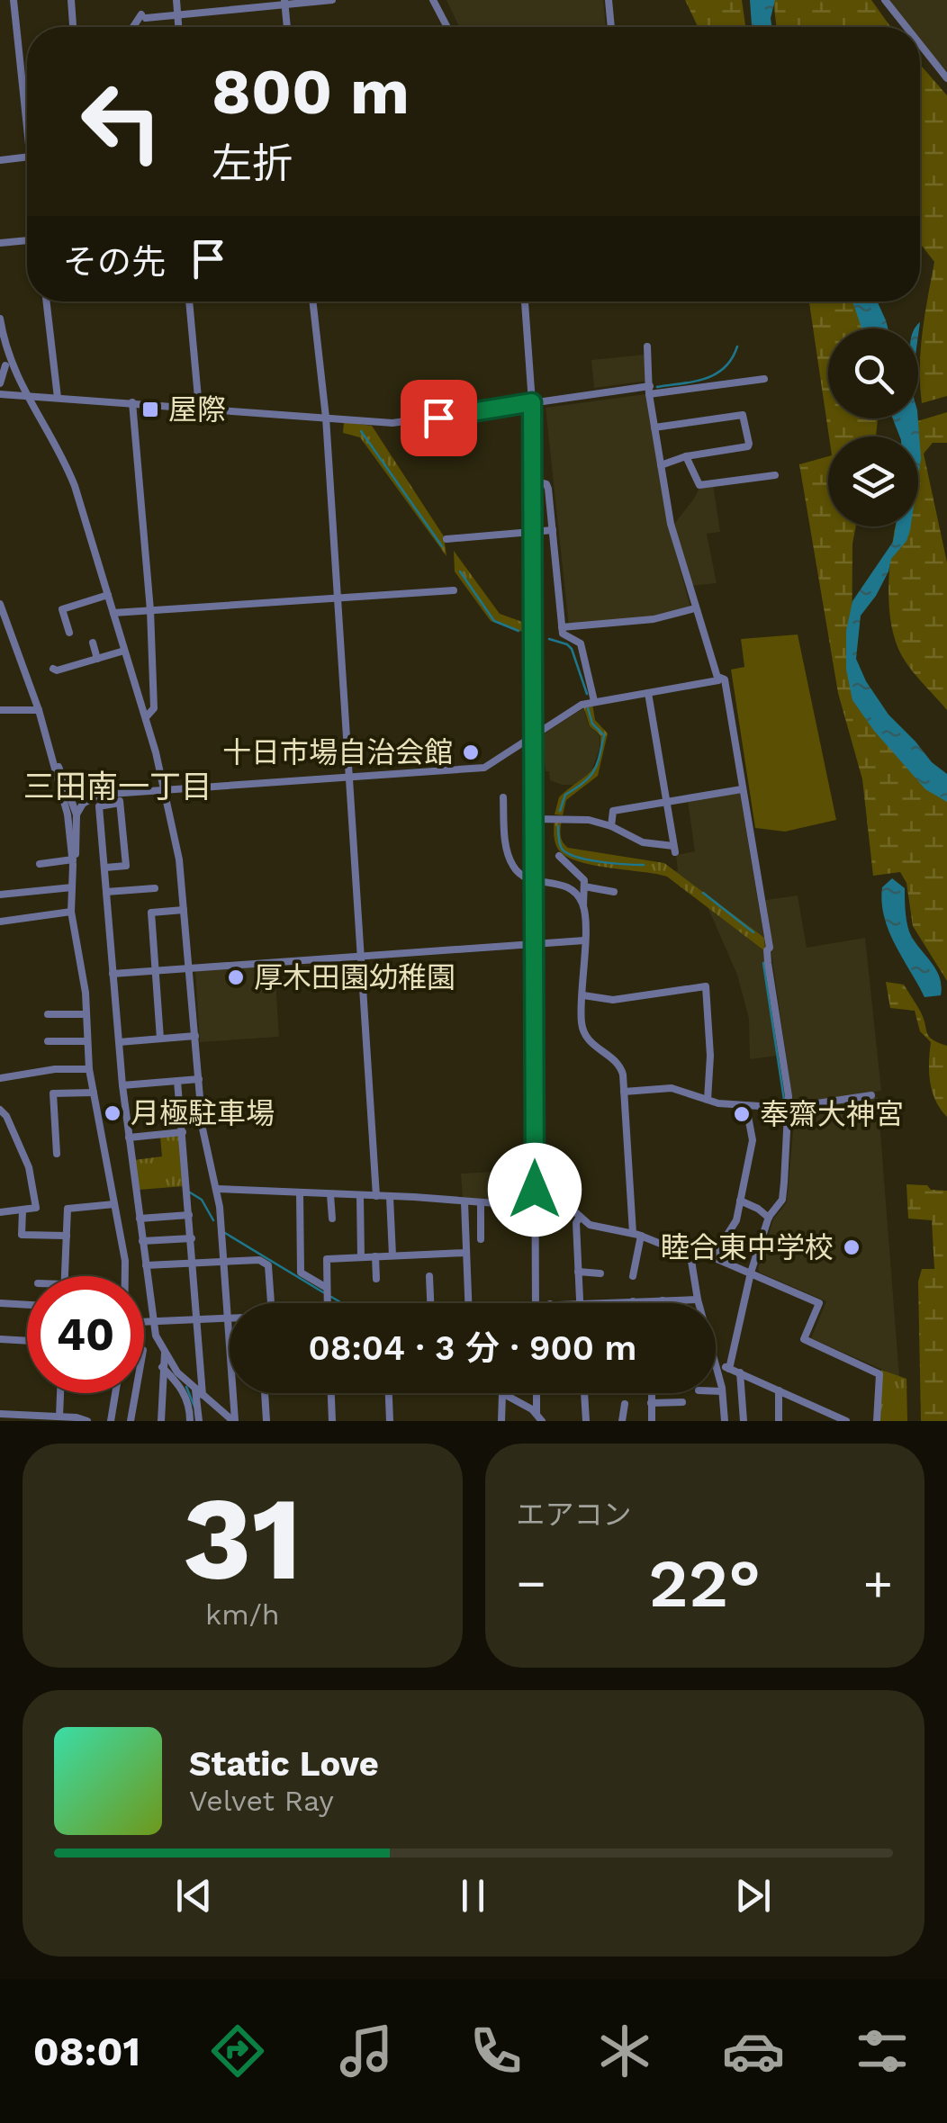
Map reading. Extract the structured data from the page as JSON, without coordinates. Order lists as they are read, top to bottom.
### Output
{
  "districts": ["三田南一丁目"],
  "places": {
    "transit": ["屋際"],
    "other": [
      "十日市場自治会館",
      "厚木田園幼稚園",
      "月極駐車場",
      "奉齋大神宮",
      "睦合東中学校"
    ]
  },
  "page": {
    "turn": ["800 m", "左折"],
    "then": "その先",
    "limit": "40",
    "trip": "08:04 · 3 分 · 900 m",
    "tile": [
      ["31", "km/h"],
      "エアコン"
    ],
    "heat": ["−", "22°", "+"],
    "song": ["Static Love", "Velvet Ray"],
    "tabs": "08:01"
  }
}
